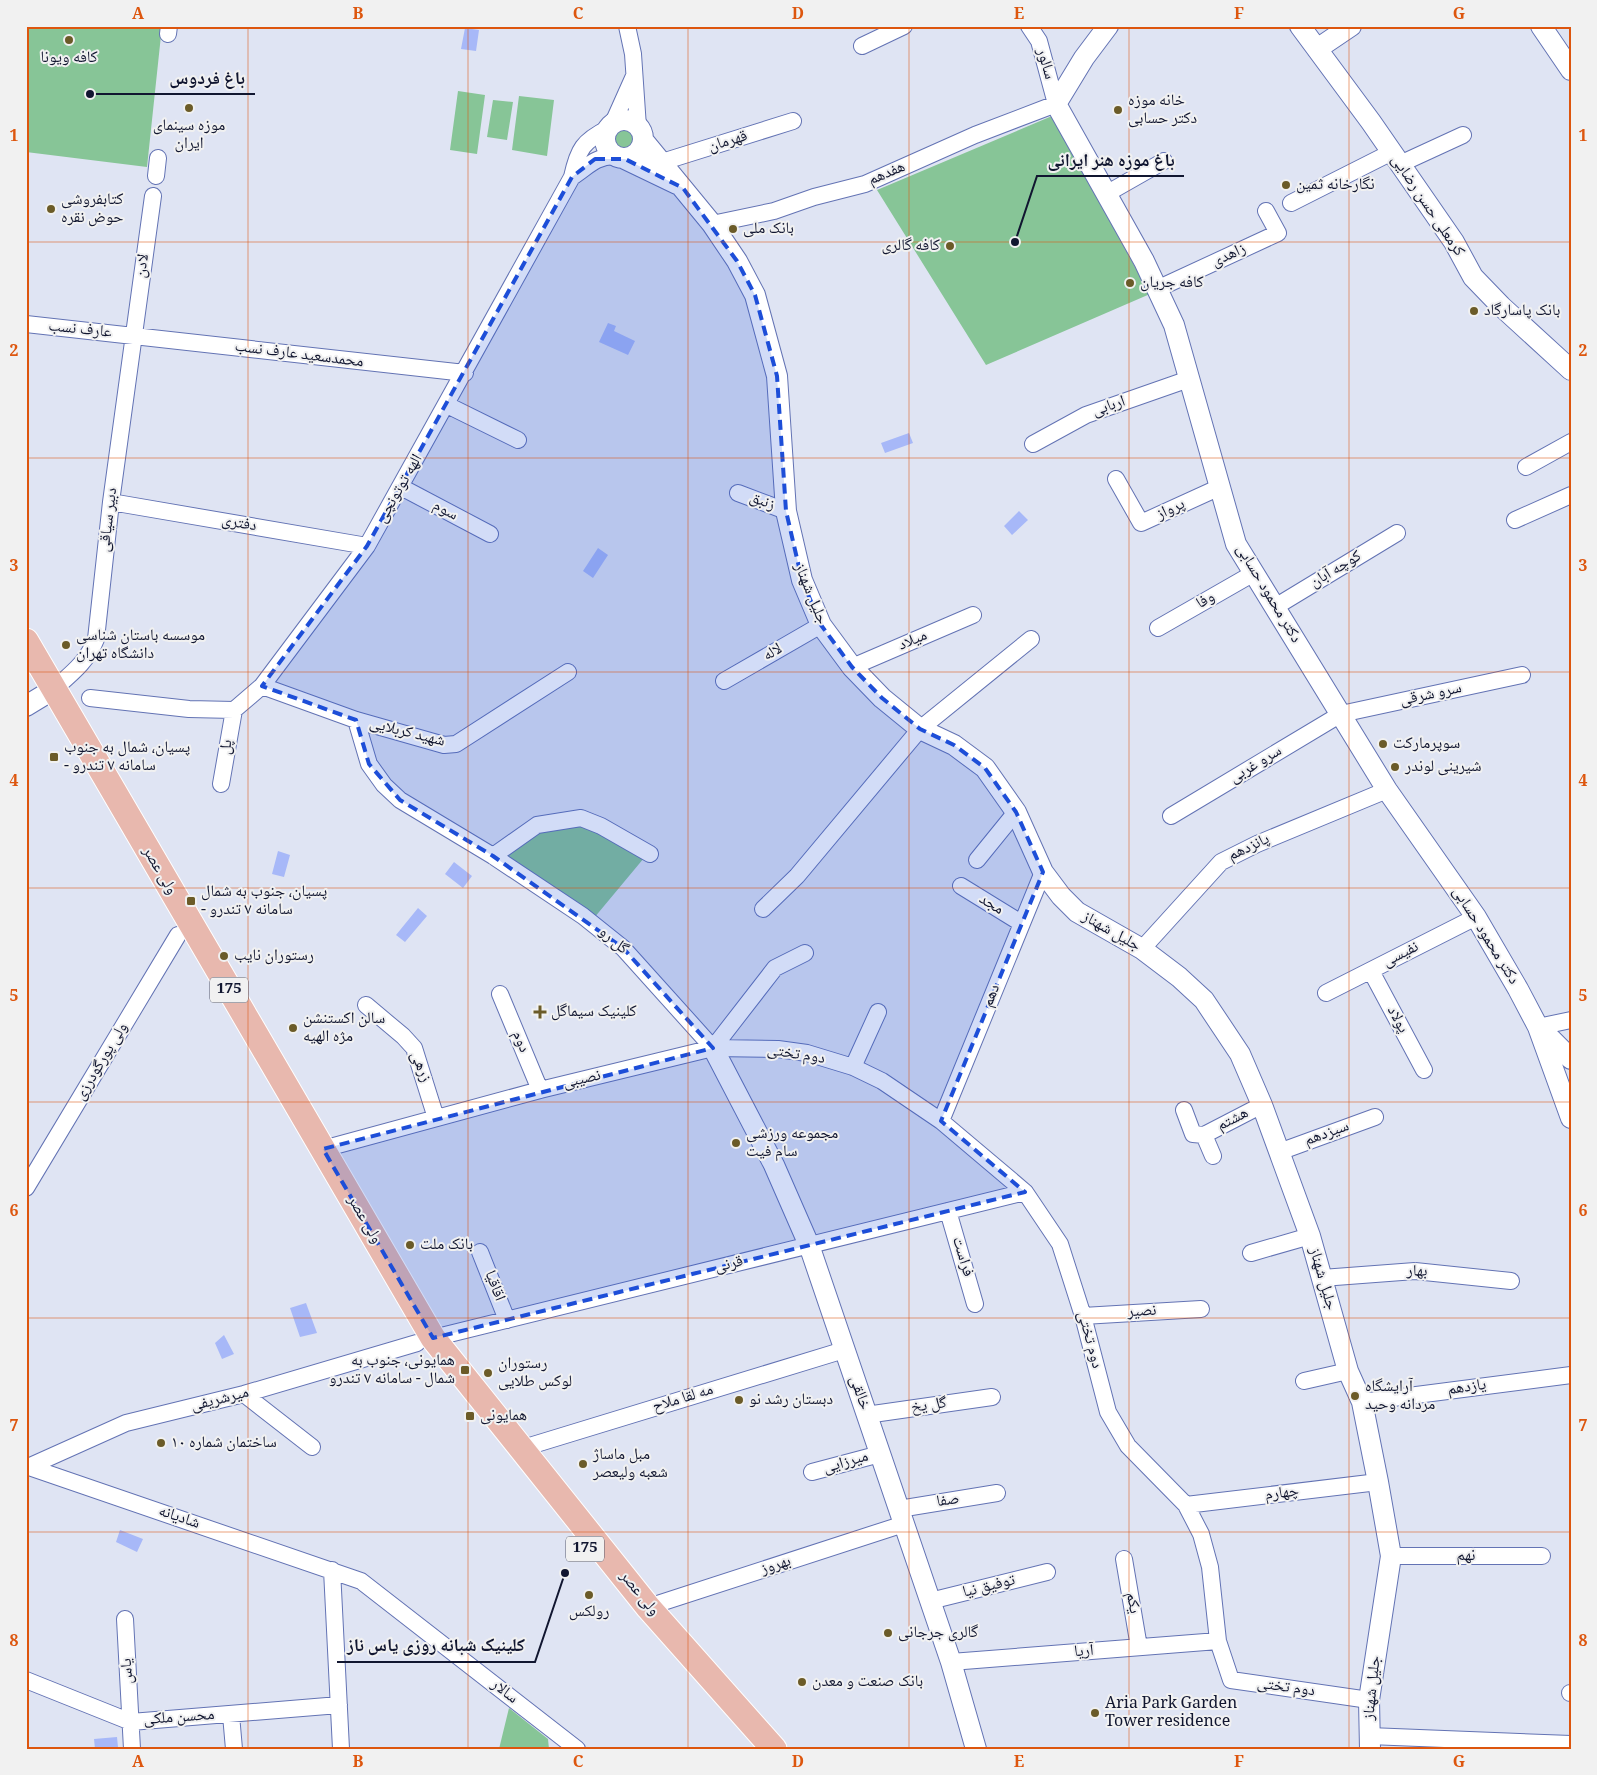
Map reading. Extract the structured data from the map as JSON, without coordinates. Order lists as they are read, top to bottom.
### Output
{
  "streets": {
    "main road": ["ولی عصر", "175"],
    "street": [
      "سالور",
      "قهرمان",
      "هفدهم",
      "کرمعلی حسن رضایی",
      "زاهدی",
      "لادن",
      "عارف نسب",
      "محمدسعید عارف نسب",
      "اربابی",
      "الهه توتونچی",
      "زنبق",
      "پرواز",
      "سوم",
      "دبیر سیاقی",
      "دفتری",
      "کوچه آبان",
      "جلیل شهناز",
      "دکتر محمود حسابی",
      "وفا",
      "میلاد",
      "لاله",
      "سرو شرقی",
      "شهید کربلایی",
      "پل",
      "سرو غربی",
      "پانزدهم",
      "مجد",
      "گل رو",
      "نفیسی",
      "دهم",
      "پولاد",
      "دوم",
      "دوم تختی",
      "ولی پورگودرزی",
      "زرهی",
      "نصیبی",
      "هشتم",
      "سیزدهم",
      "فراست",
      "قرنی",
      "بهار",
      "اقاقیا",
      "نصیر",
      "یازدهم",
      "خالقی",
      "مه لقا ملاح",
      "میرشریفی",
      "گل یخ",
      "میرزایی",
      "چهارم",
      "صفا",
      "شادیانه",
      "نهم",
      "بهروز",
      "توفیق نیا",
      "یکم",
      "آریا",
      "یاس",
      "سالار",
      "محسن ملکی"
    ]
  },
  "crossings": [
    ["سالور", "هفدهم"],
    ["سالور", "دکتر محمود حسابی"],
    ["قهرمان", "جلیل شهناز"],
    ["هفدهم", "جلیل شهناز"],
    ["هفدهم", "دکتر محمود حسابی"],
    ["زاهدی", "دکتر محمود حسابی"],
    ["لادن", "عارف نسب"],
    ["لادن", "محمدسعید عارف نسب"],
    ["لادن", "دبیر سیاقی"],
    ["عارف نسب", "محمدسعید عارف نسب"],
    ["عارف نسب", "دبیر سیاقی"],
    ["محمدسعید عارف نسب", "الهه توتونچی"],
    ["محمدسعید عارف نسب", "دبیر سیاقی"],
    ["اربابی", "دکتر محمود حسابی"],
    ["الهه توتونچی", "سوم"],
    ["الهه توتونچی", "دفتری"],
    ["الهه توتونچی", "جلیل شهناز"],
    ["الهه توتونچی", "شهید کربلایی"],
    ["الهه توتونچی", "پل"],
    ["زنبق", "جلیل شهناز"],
    ["پرواز", "دکتر محمود حسابی"],
    ["دبیر سیاقی", "دفتری"],
    ["دبیر سیاقی", "ولی عصر"],
    ["کوچه آبان", "دکتر محمود حسابی"],
    ["جلیل شهناز", "میلاد"],
    ["جلیل شهناز", "لاله"],
    ["جلیل شهناز", "پانزدهم"],
    ["جلیل شهناز", "دهم"],
    ["جلیل شهناز", "دوم تختی"],
    ["جلیل شهناز", "هشتم"],
    ["جلیل شهناز", "سیزدهم"],
    ["جلیل شهناز", "بهار"],
    ["جلیل شهناز", "یازدهم"],
    ["جلیل شهناز", "چهارم"],
    ["جلیل شهناز", "نهم"],
    ["دکتر محمود حسابی", "وفا"],
    ["دکتر محمود حسابی", "سرو شرقی"],
    ["دکتر محمود حسابی", "سرو غربی"],
    ["دکتر محمود حسابی", "پانزدهم"],
    ["دکتر محمود حسابی", "نفیسی"],
    ["سرو شرقی", "سرو غربی"],
    ["شهید کربلایی", "گل رو"],
    ["ولی عصر", "ولی پورگودرزی"],
    ["ولی عصر", "نصیبی"],
    ["ولی عصر", "قرنی"],
    ["ولی عصر", "مه لقا ملاح"],
    ["ولی عصر", "میرشریفی"],
    ["ولی عصر", "بهروز"],
    ["مجد", "دهم"],
    ["گل رو", "دوم تختی"],
    ["گل رو", "نصیبی"],
    ["گل رو", "خالقی"],
    ["نفیسی", "پولاد"],
    ["دهم", "دوم تختی"],
    ["دوم", "نصیبی"],
    ["دوم تختی", "نصیبی"],
    ["دوم تختی", "قرنی"],
    ["دوم تختی", "نصیر"],
    ["دوم تختی", "خالقی"],
    ["دوم تختی", "چهارم"],
    ["دوم تختی", "آریا"],
    ["زرهی", "نصیبی"],
    ["نصیبی", "خالقی"],
    ["فراست", "قرنی"],
    ["قرنی", "اقاقیا"],
    ["قرنی", "خالقی"],
    ["قرنی", "میرشریفی"],
    ["خالقی", "مه لقا ملاح"],
    ["خالقی", "گل یخ"],
    ["خالقی", "میرزایی"],
    ["خالقی", "صفا"],
    ["خالقی", "بهروز"],
    ["خالقی", "توفیق نیا"],
    ["خالقی", "آریا"],
    ["میرشریفی", "شادیانه"],
    ["صفا", "بهروز"],
    ["شادیانه", "سالار"],
    ["یکم", "آریا"],
    ["یاس", "محسن ملکی"]
  ],
  "places": {
    "other": [
      "کافه ویونا",
      "باغ فردوس",
      "موزه سینمای ایران",
      "خانه موزه دکتر حسابی",
      "نگارخانه ثمین",
      "کتابفروشی حوض نقره",
      "بانک ملی",
      "باغ موزه هنر ایرانی",
      "کافه گالری",
      "کافه جریان",
      "بانک پاسارگاد",
      "موسسه باستان شناسی دانشگاه تهران",
      "سوپرمارکت",
      "شیرینی لوندر",
      "رستوران نایب",
      "سالن اکستنشن مژه الهیه",
      "مجموعه ورزشی سام فیت",
      "بانک ملت",
      "رستوران لوکس طلایی",
      "آرایشگاه مردانه وحید",
      "دبستان رشد نو",
      "ساختمان شماره ۱۰",
      "مبل ماساژ شعبه ولیعصر",
      "کلینیک شبانه روزی یاس ناز",
      "رولکس",
      "گالری جرجانی",
      "بانک صنعت و معدن",
      "Aria Park Garden Tower residence"
    ],
    "transit": [
      "پسیان، شمال به جنوب - سامانه ۷ تندرو",
      "پسیان، جنوب به شمال - سامانه ۷ تندرو",
      "همایونی، جنوب به شمال - سامانه ۷ تندرو",
      "همایونی"
    ],
    "health": ["کلینیک سیماگل"]
  },
  "grid": {
    "columns": [
      "A",
      "B",
      "C",
      "D",
      "E",
      "F",
      "G"
    ],
    "rows": [
      "1",
      "2",
      "3",
      "4",
      "5",
      "6",
      "7",
      "8"
    ]
  }
}
